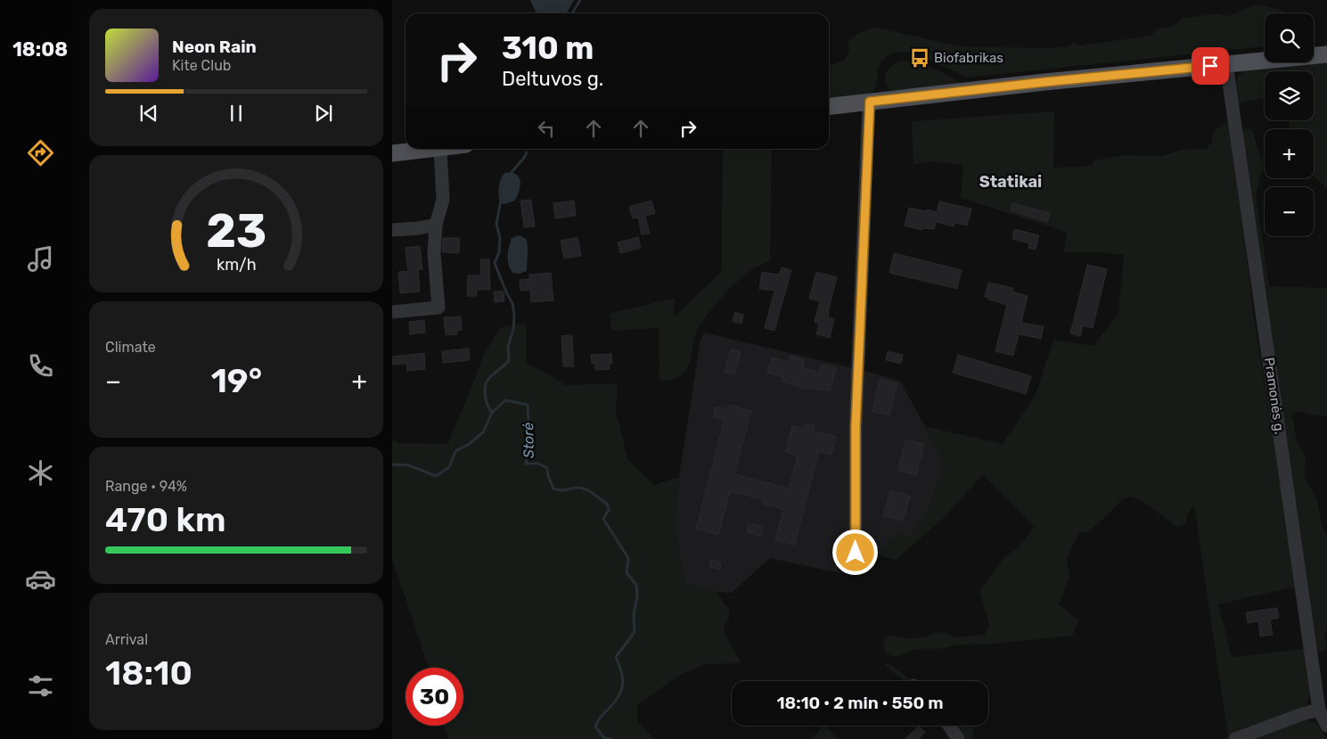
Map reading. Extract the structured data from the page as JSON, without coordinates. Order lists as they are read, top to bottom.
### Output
{
  "streets": {
    "street": ["Pramonės g."]
  },
  "districts": ["Statikai"],
  "water": ["Storė"],
  "places": {
    "bus stop": ["Biofabrikas"]
  },
  "page": {
    "tabs": "18:08",
    "map_buttons": ["+", "−"],
    "turn": ["310 m", "Deltuvos g."],
    "song": ["Neon Rain", "Kite Club"],
    "tile": [
      "Climate",
      ["Range · 94%", "470 km"],
      ["Arrival", "18:10"]
    ],
    "heat": ["−", "19°", "+"],
    "limit": "30",
    "trip": "18:10 · 2 min · 550 m",
    "gauge": ["23", "km/h"]
  }
}
